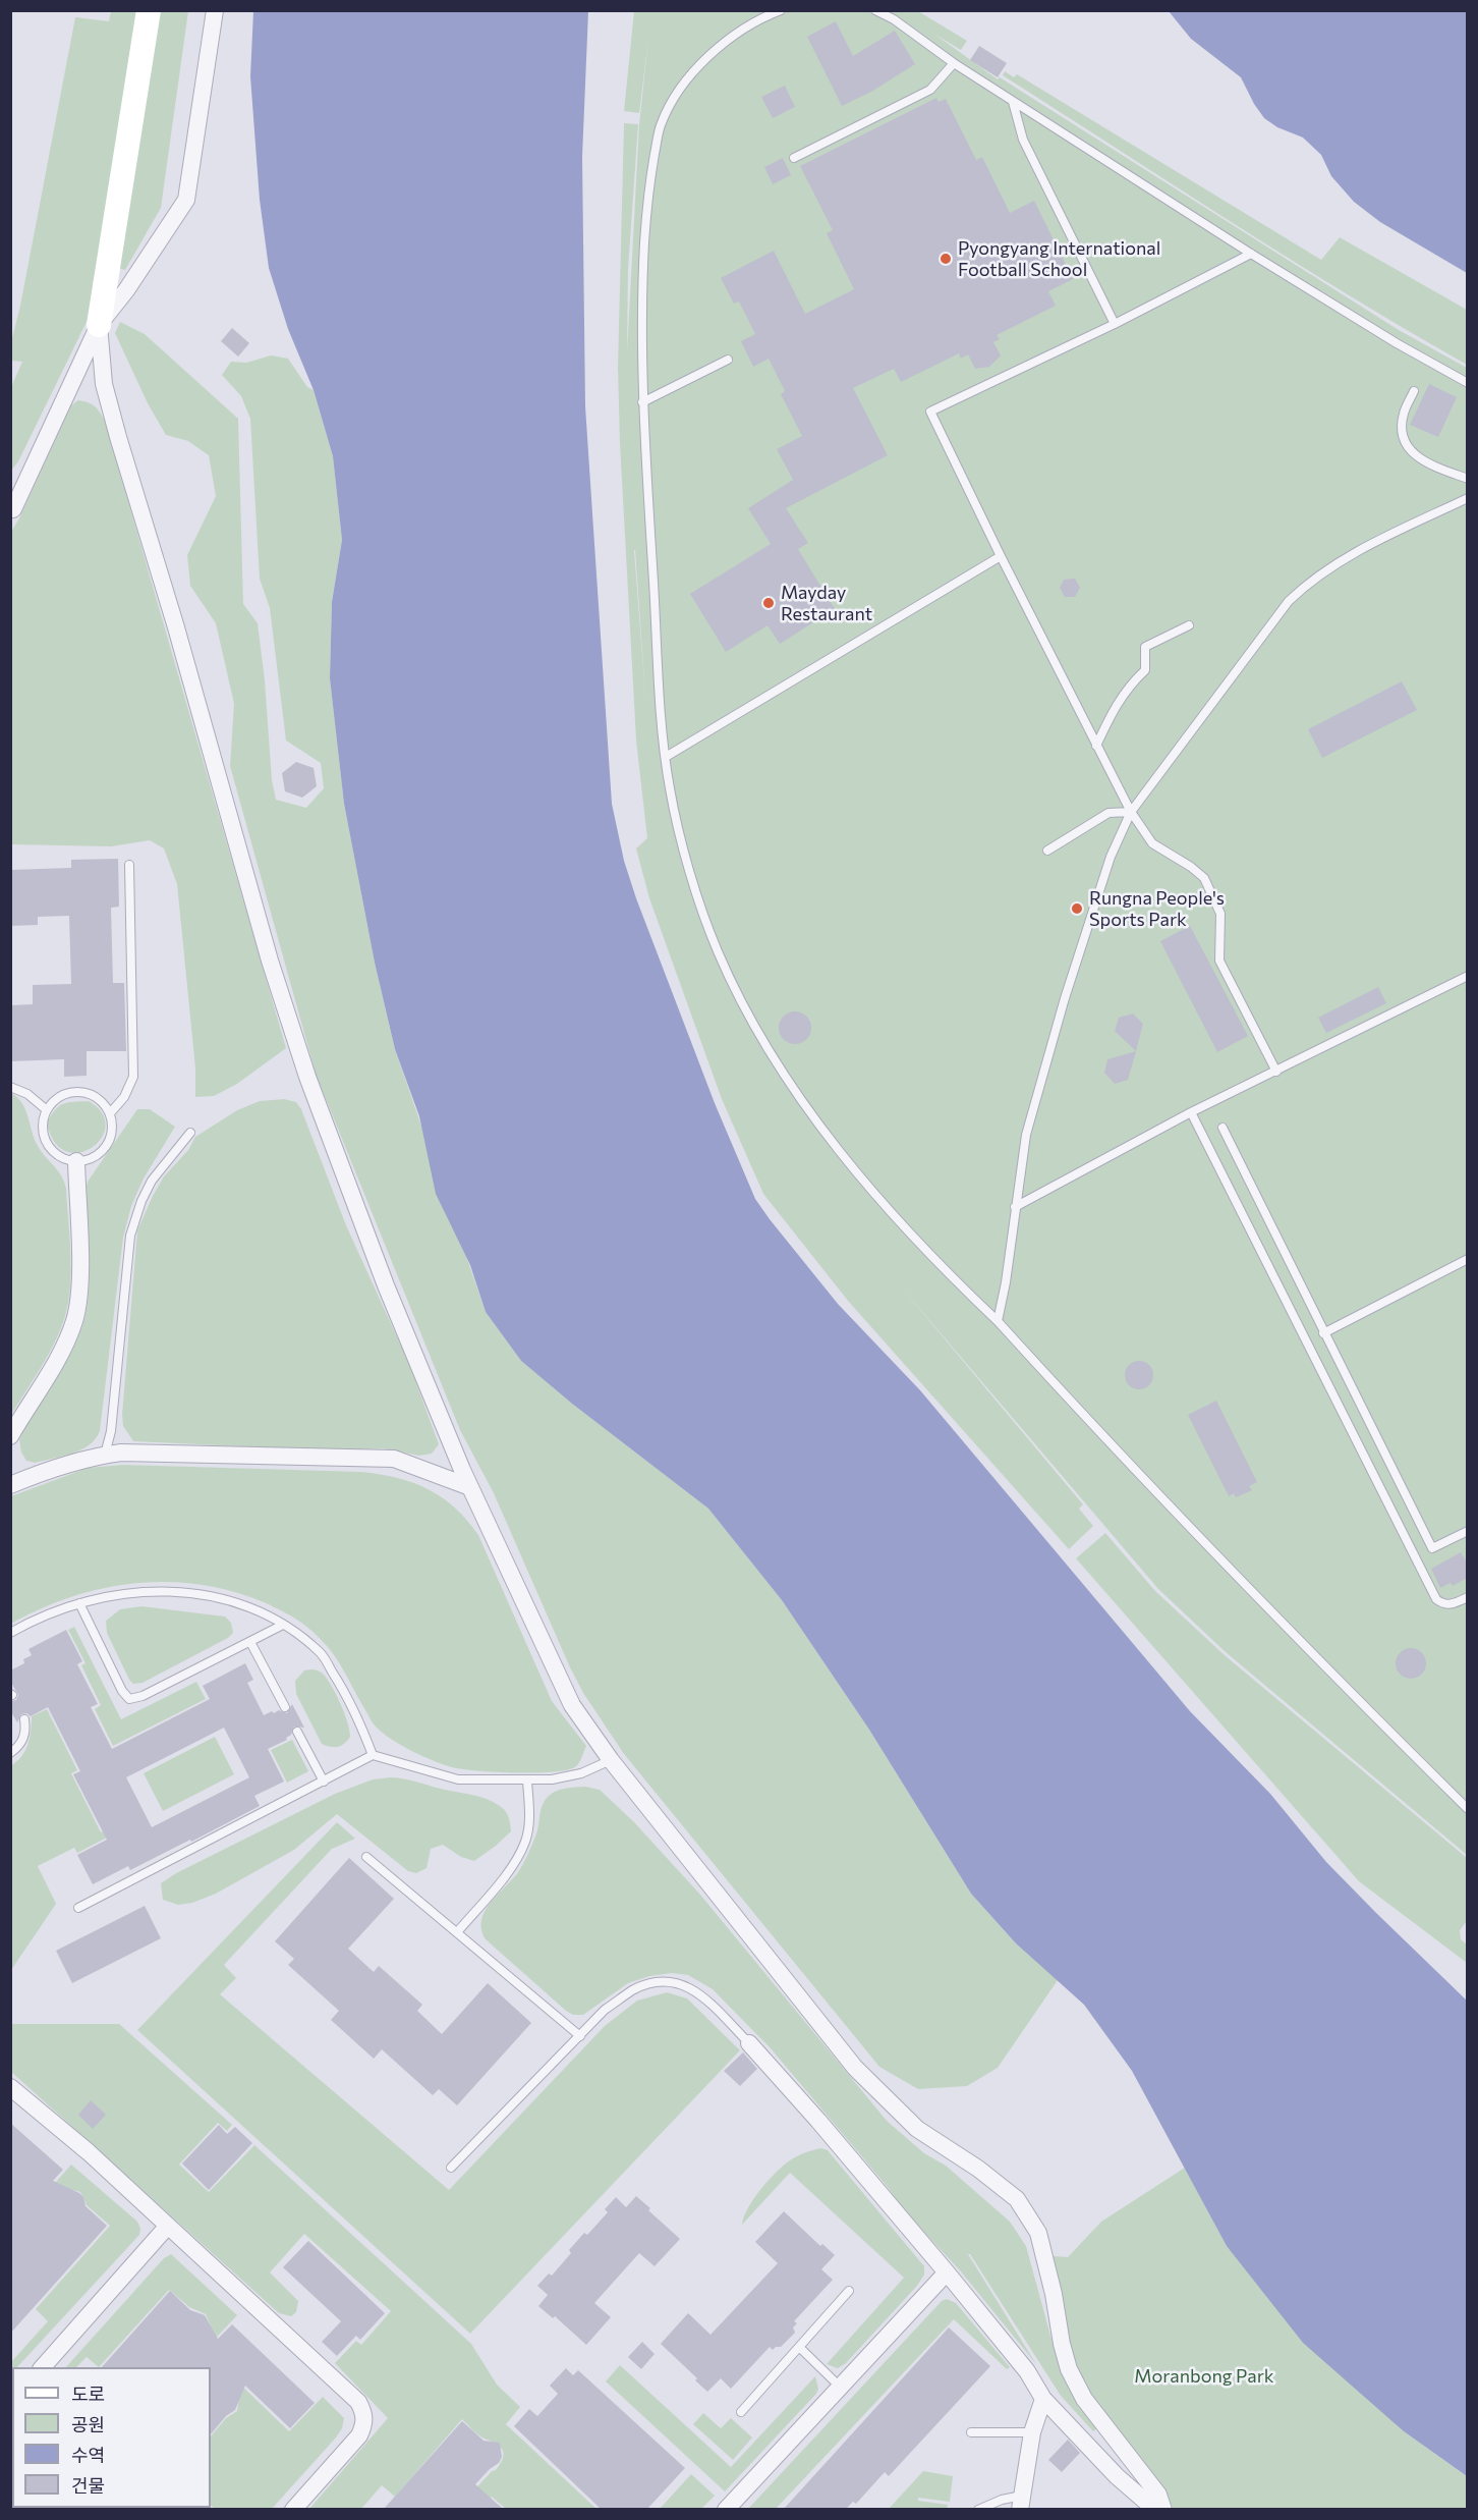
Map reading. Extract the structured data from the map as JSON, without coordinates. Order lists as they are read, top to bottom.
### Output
{
  "parks": ["Moranbong Park"],
  "places": ["Pyongyang International Football School", "Mayday Restaurant", "Rungna People's Sports Park"],
  "legend": [
    "도로",
    "공원",
    "수역",
    "건물"
  ]
}
